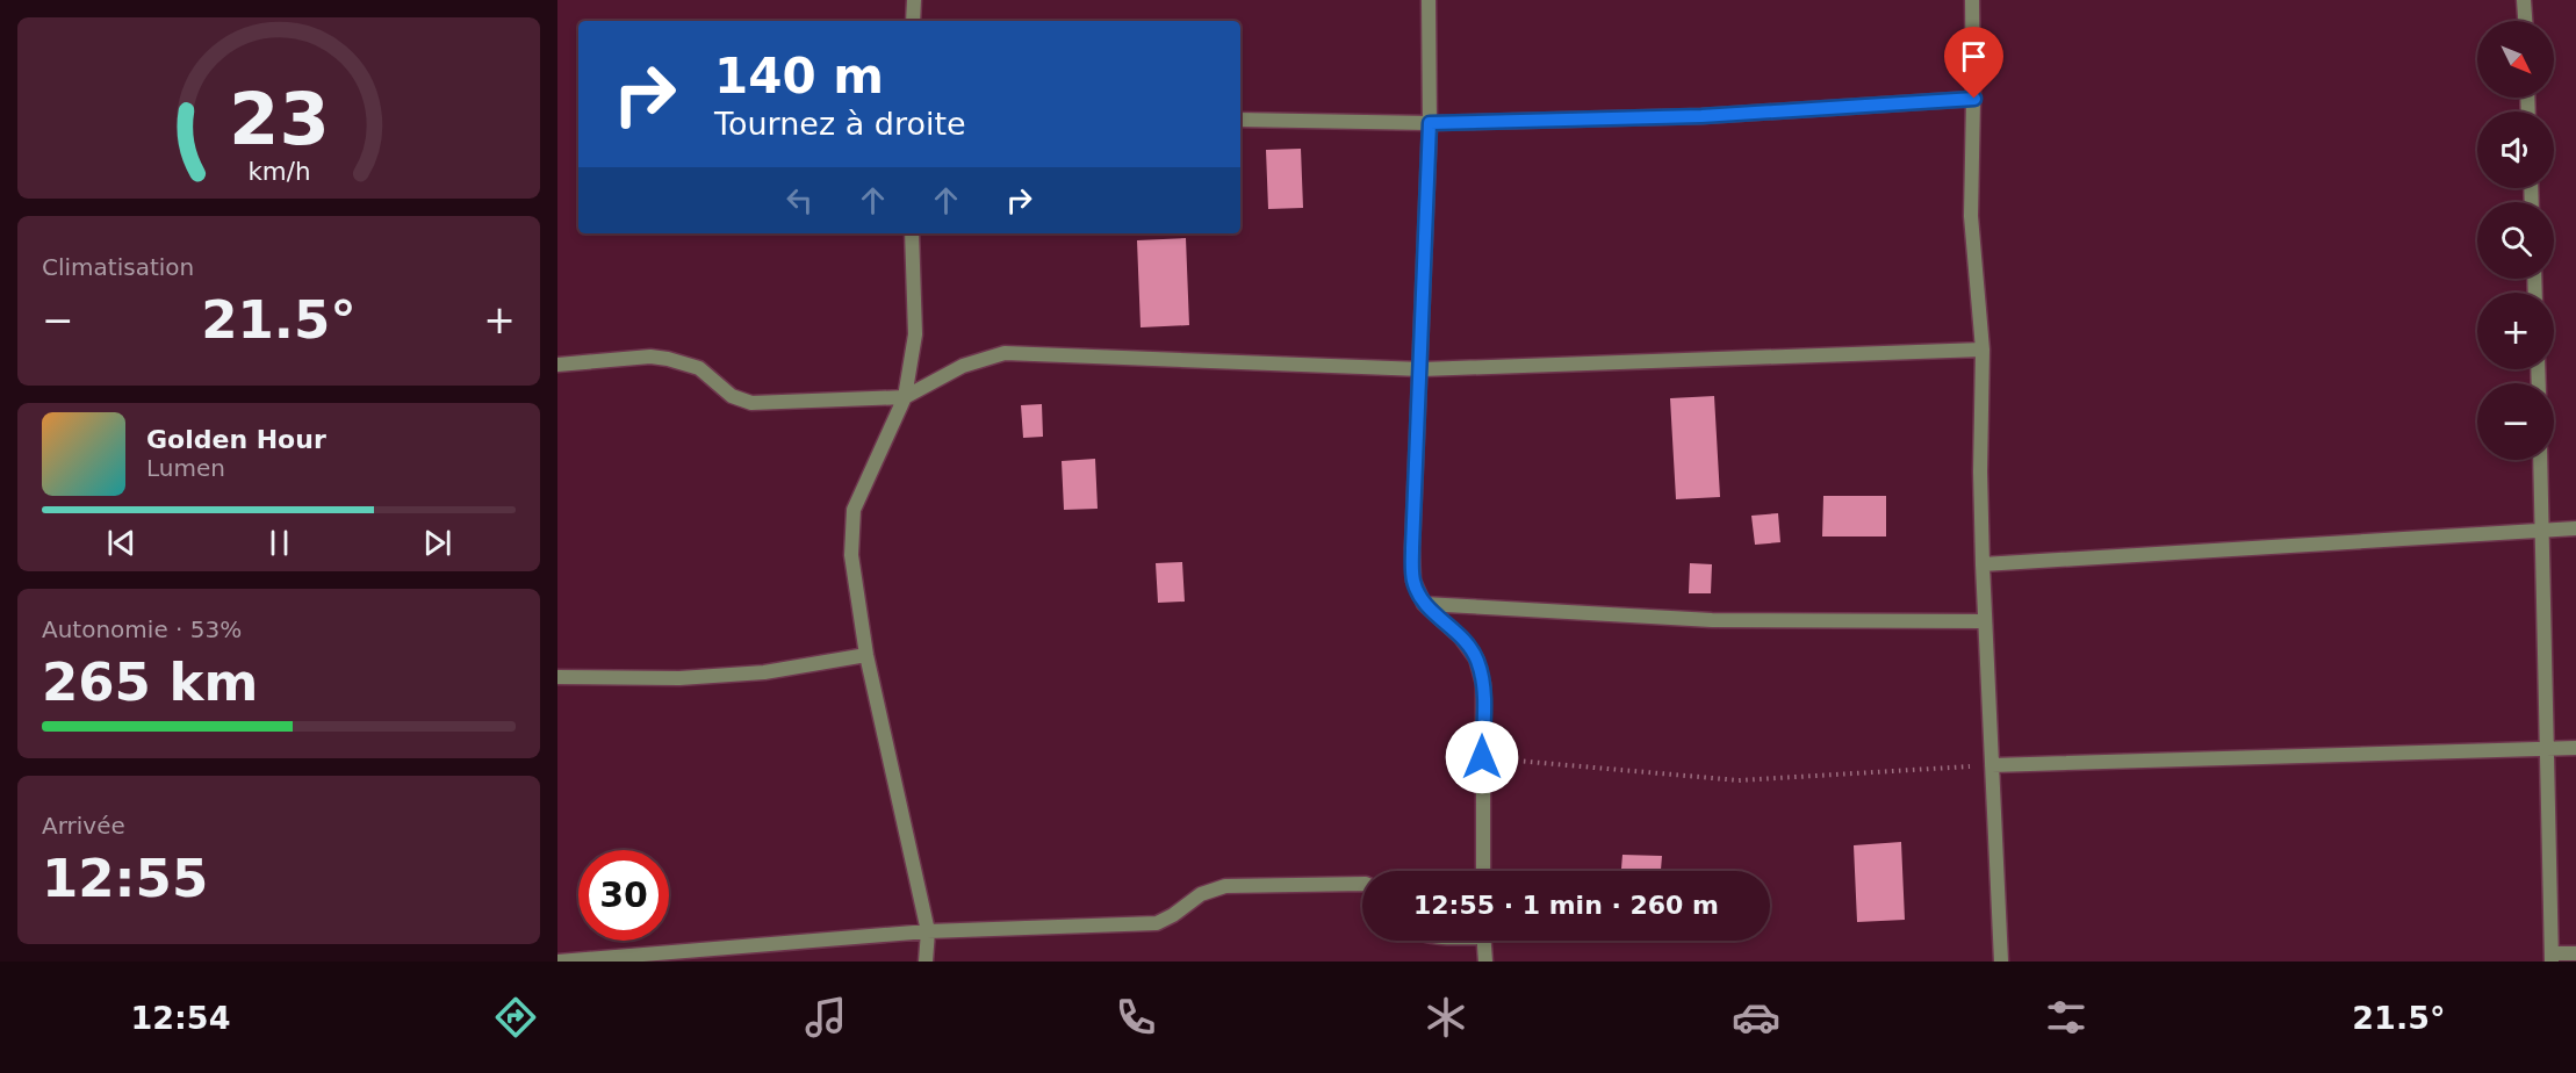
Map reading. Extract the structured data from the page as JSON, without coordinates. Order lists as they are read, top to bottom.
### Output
{
  "north": "bottom right",
  "page": {
    "map_buttons": ["+", "−"],
    "turn": ["140 m", "Tournez à droite"],
    "tile": [
      "Climatisation",
      ["Autonomie · 53%", "265 km"],
      ["Arrivée", "12:55"]
    ],
    "heat": ["−", "21.5°", "+"],
    "song": ["Golden Hour", "Lumen"],
    "limit": "30",
    "trip": "12:55 · 1 min · 260 m",
    "tabs": ["12:54", "21.5°"],
    "gauge": ["23", "km/h"]
  }
}
